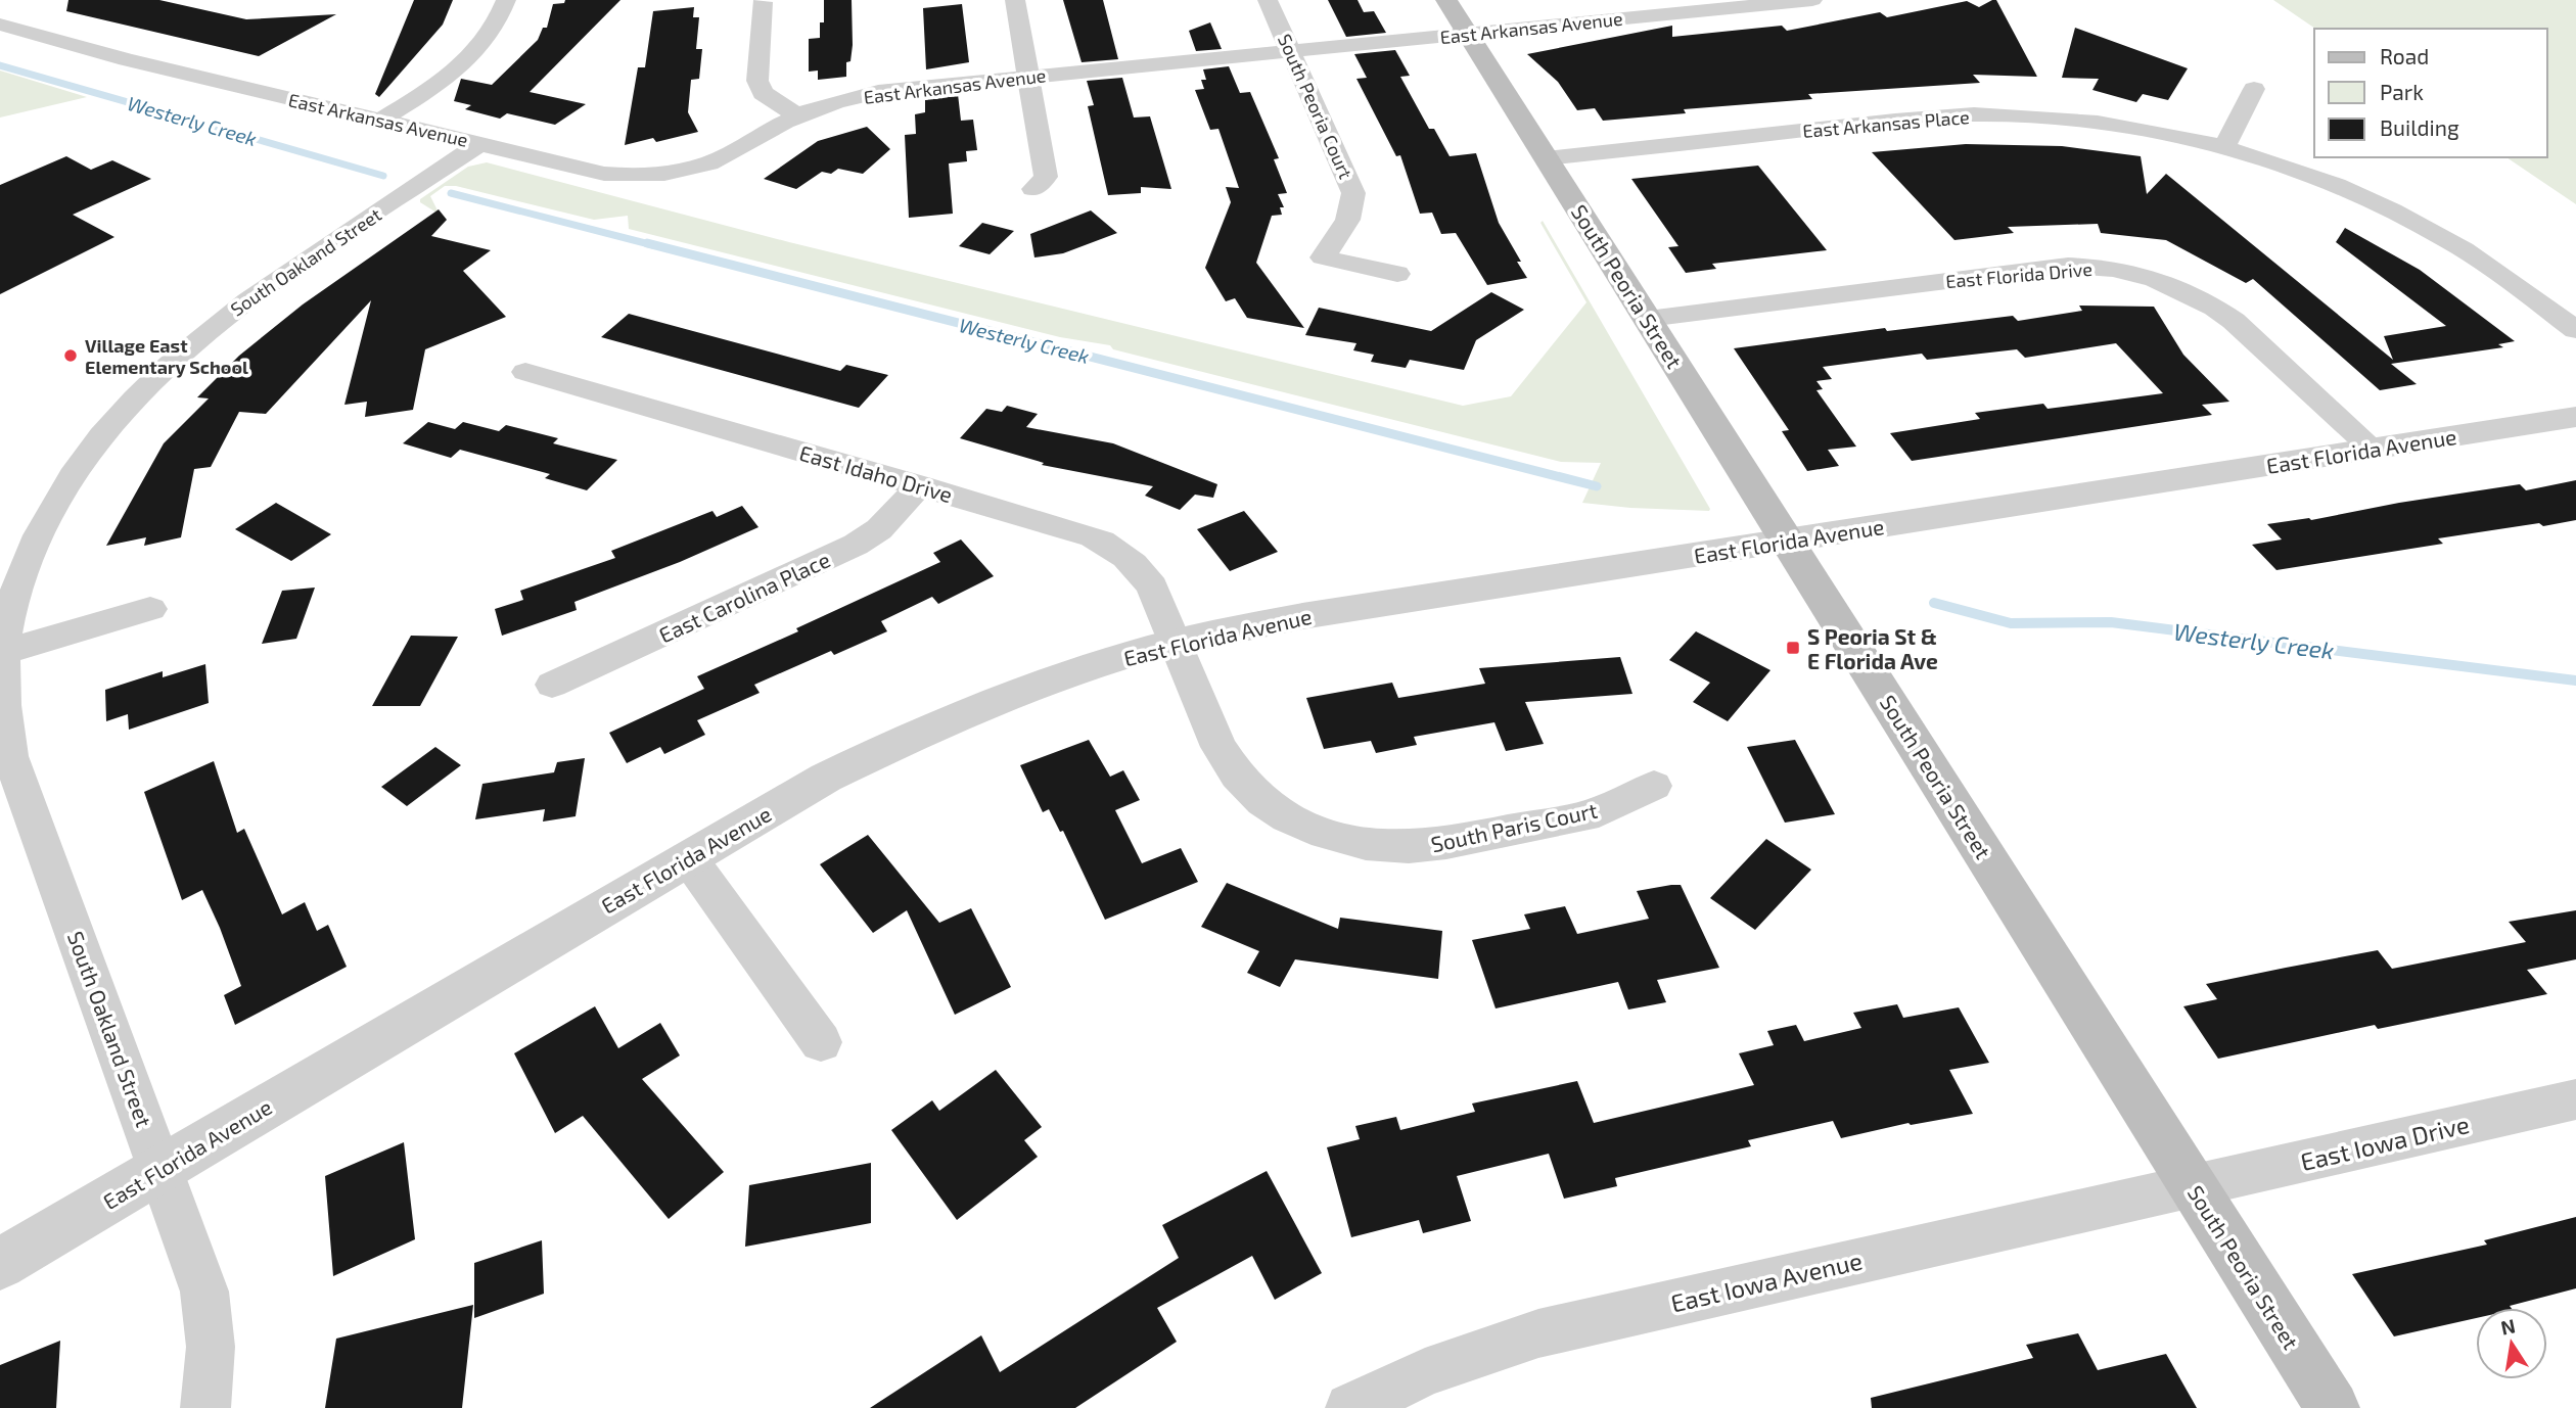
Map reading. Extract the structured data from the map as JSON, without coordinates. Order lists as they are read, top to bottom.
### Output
{
  "streets": {
    "main road": ["South Peoria Street"],
    "street": [
      "East Arkansas Avenue",
      "South Peoria Court",
      "East Arkansas Place",
      "South Oakland Street",
      "East Florida Drive",
      "East Florida Avenue",
      "East Idaho Drive",
      "East Carolina Place",
      "South Paris Court",
      "East Iowa Drive",
      "East Iowa Avenue"
    ]
  },
  "crossings": [
    ["East Arkansas Avenue", "South Peoria Court"],
    ["East Arkansas Avenue", "South Oakland Street"],
    ["East Arkansas Avenue", "South Peoria Street"],
    ["East Arkansas Place", "South Peoria Street"],
    ["South Oakland Street", "East Florida Avenue"],
    ["East Florida Drive", "South Peoria Street"],
    ["East Florida Drive", "East Florida Avenue"],
    ["South Peoria Street", "East Florida Avenue"],
    ["South Peoria Street", "East Iowa Drive"],
    ["South Peoria Street", "East Iowa Avenue"],
    ["East Florida Avenue", "East Idaho Drive"],
    ["East Florida Avenue", "South Paris Court"],
    ["East Idaho Drive", "East Carolina Place"],
    ["East Idaho Drive", "South Paris Court"],
    ["East Iowa Drive", "East Iowa Avenue"]
  ],
  "water": ["Westerly Creek"],
  "places": {
    "other": ["Village East Elementary School"],
    "transit": ["S Peoria St & E Florida Ave"]
  },
  "legend": ["Road", "Park", "Building"],
  "north": "top"
}
